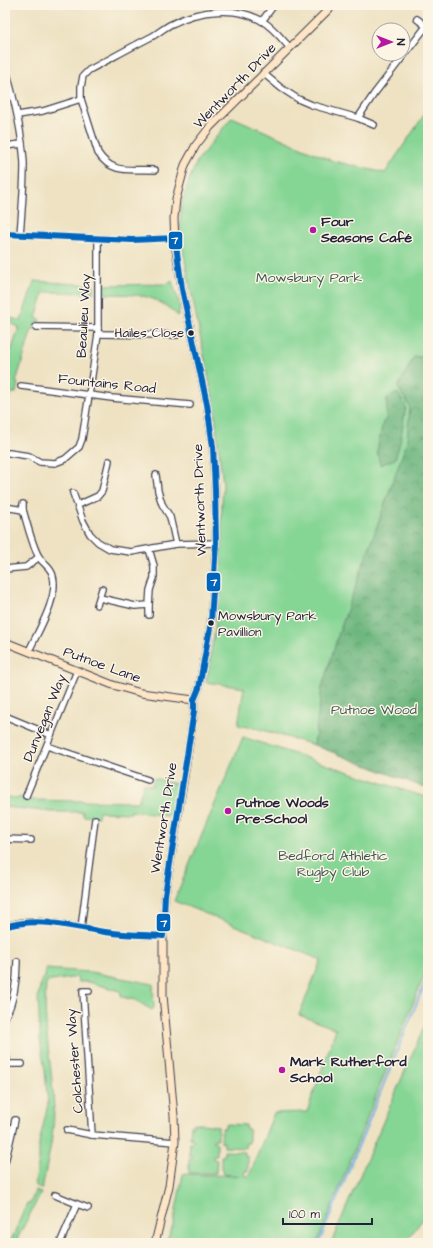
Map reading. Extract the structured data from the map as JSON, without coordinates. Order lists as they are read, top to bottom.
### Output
{
  "streets": {
    "street": [
      "Wentworth Drive",
      "Beaulieu Way",
      "Fountains Road",
      "Putnoe Lane",
      "Dunvegan Way",
      "Colchester Way"
    ]
  },
  "crossings": [
    ["Wentworth Drive", "Putnoe Lane"],
    ["Wentworth Drive", "Colchester Way"],
    ["Beaulieu Way", "Fountains Road"],
    ["Putnoe Lane", "Dunvegan Way"]
  ],
  "parks": ["Mowsbury Park", "Putnoe Wood", "Bedford Athletic Rugby Club"],
  "places": [
    "Four Seasons Café",
    "Hailes Close",
    "Mowsbury Park Pavillion",
    "Putnoe Woods Pre-School",
    "Mark Rutherford School"
  ],
  "lines": ["transit line 7"],
  "scale_bar": "100 m",
  "north": "right"
}
